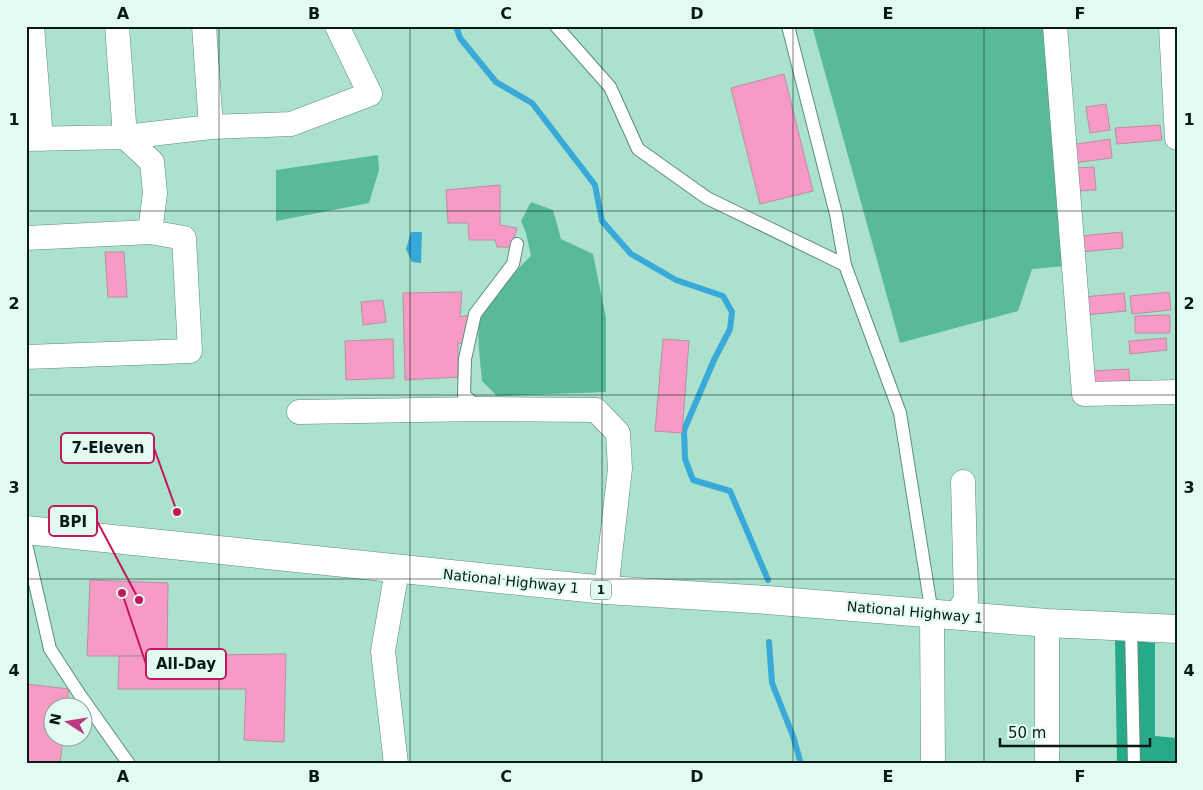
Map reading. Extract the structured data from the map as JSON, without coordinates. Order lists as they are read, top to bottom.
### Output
{
  "streets": {
    "highway": ["National Highway 1", "1"]
  },
  "places": ["7-Eleven", "All-Day", "BPI"],
  "scale_bar": "50 m",
  "north": "left",
  "grid": {
    "columns": [
      "A",
      "B",
      "C",
      "D",
      "E",
      "F"
    ],
    "rows": [
      "1",
      "2",
      "3",
      "4"
    ]
  }
}
